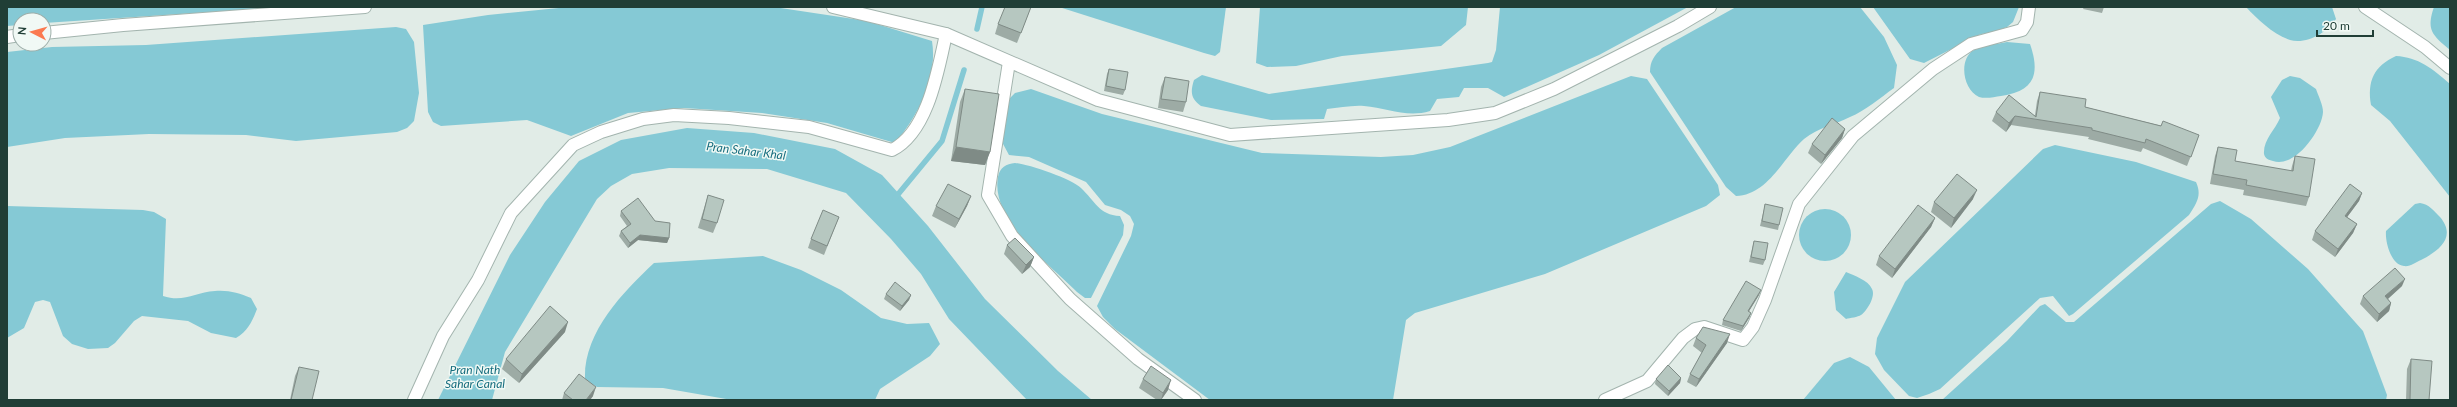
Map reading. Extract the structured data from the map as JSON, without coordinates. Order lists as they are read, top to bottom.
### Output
{
  "water": ["Pran Sahar Khal", "Pran Nath Sahar Canal"],
  "scale_bar": "20 m",
  "north": "left"
}
